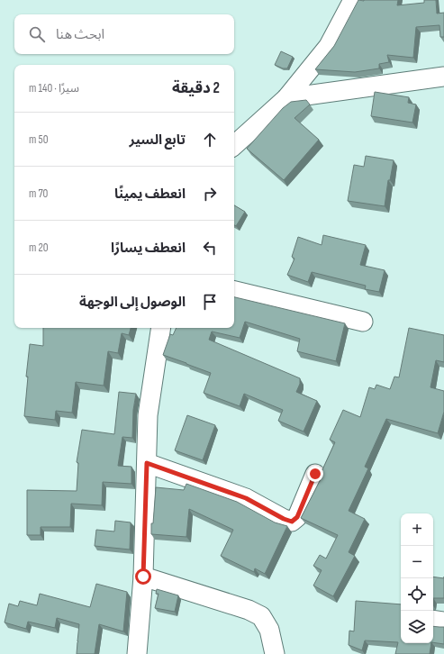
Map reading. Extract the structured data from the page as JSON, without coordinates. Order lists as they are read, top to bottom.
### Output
{
  "page": {
    "search": "ابحث هنا",
    "heading": ["2 دقيقة", "سيرًا · 140 m"],
    "list": [
      ["تابع السير", "50 m"],
      ["انعطف يمينًا", "70 m"],
      ["انعطف يسارًا", "20 m"],
      "الوصول إلى الوجهة"
    ],
    "map_buttons": ["+", "−"]
  }
}
